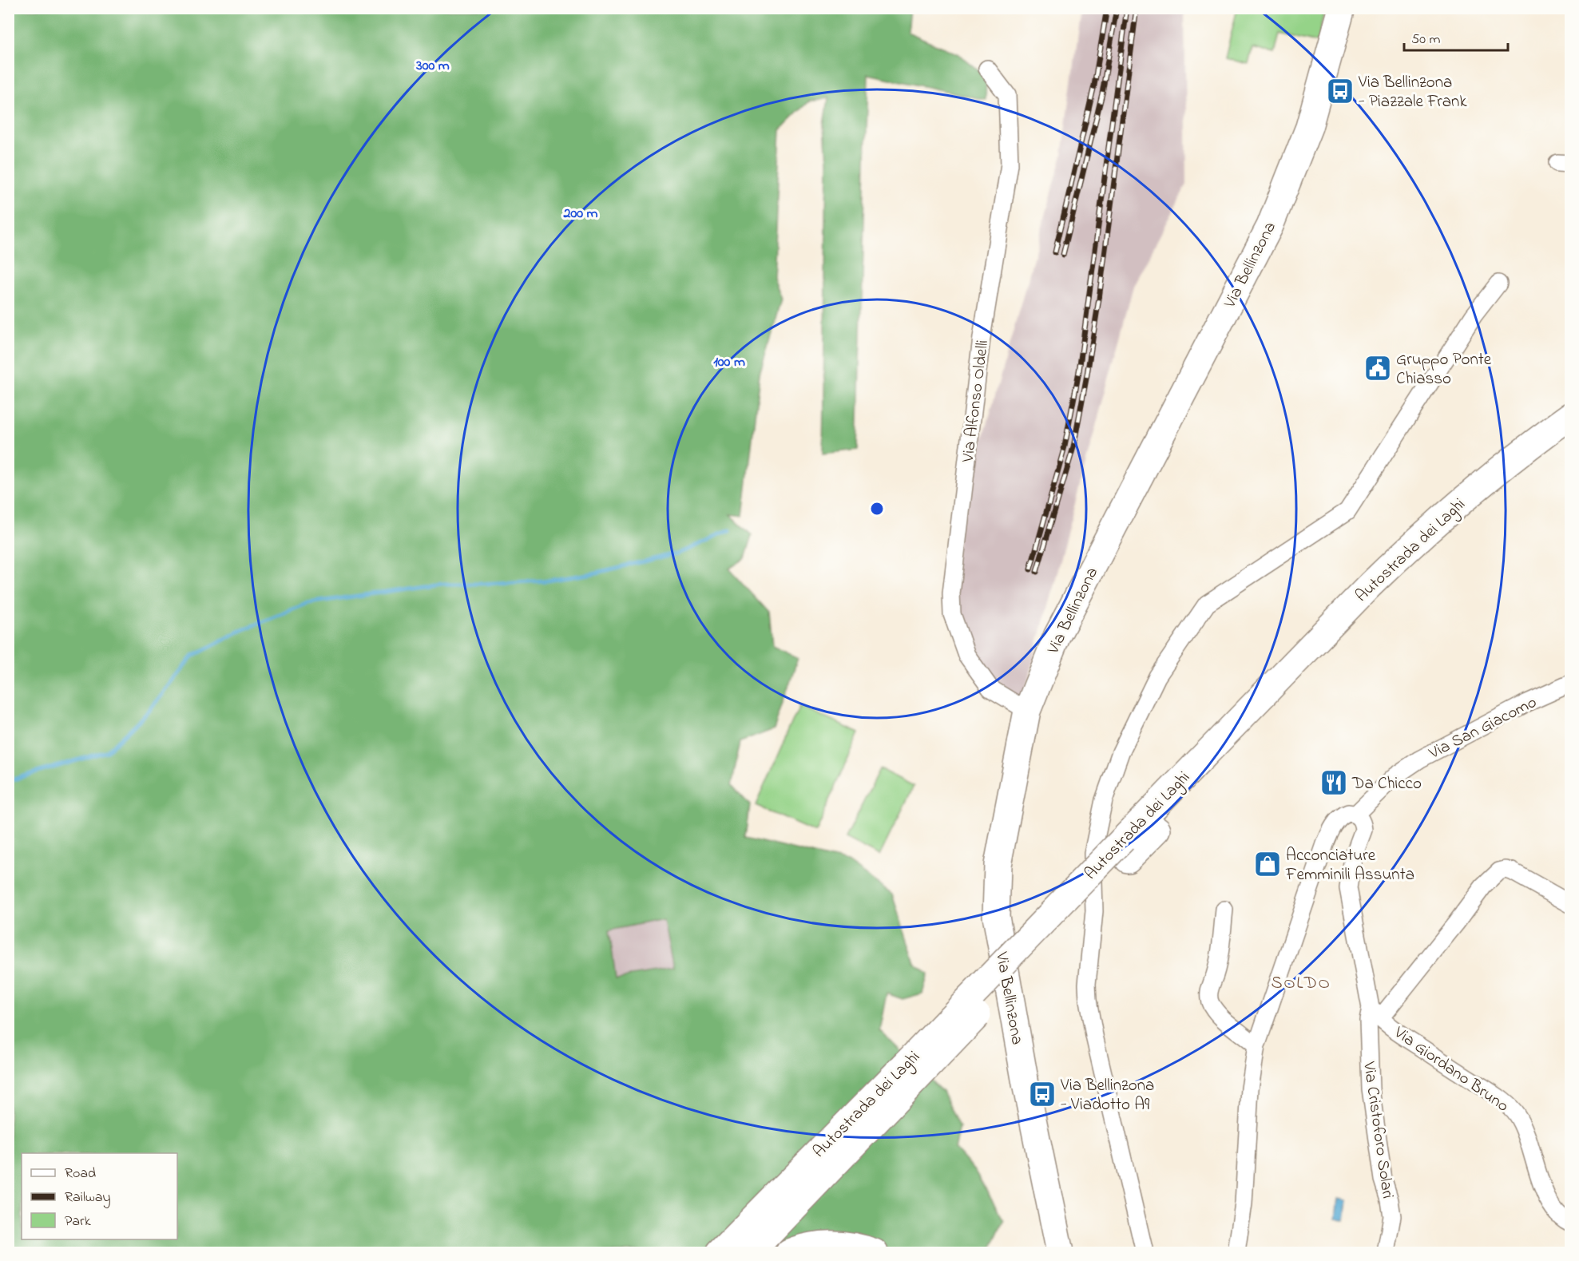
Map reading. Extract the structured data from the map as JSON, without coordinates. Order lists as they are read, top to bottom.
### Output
{
  "streets": {
    "main road": ["Via Bellinzona", "Autostrada dei Laghi"],
    "street": [
      "Via Alfonso Oldelli",
      "Via San Giacomo",
      "Via Giordano Bruno",
      "Via Cristoforo Solari"
    ]
  },
  "crossings": [
    ["Via Bellinzona", "Via Alfonso Oldelli"],
    ["Via San Giacomo", "Via Cristoforo Solari"],
    ["Via Giordano Bruno", "Via Cristoforo Solari"]
  ],
  "districts": ["SOLDO"],
  "places": {
    "bus stop": ["Via Bellinzona - Piazzale Frank", "Via Bellinzona - Viadotto A9"],
    "public building": ["Gruppo Ponte Chiasso"],
    "restaurant": ["Da Chicco"],
    "shop": ["Acconciature Femminili Assunta"]
  },
  "legend": ["Road", "Railway", "Park"],
  "scale_bar": "50 m",
  "rings": ["300 m", "200 m", "100 m"]
}
